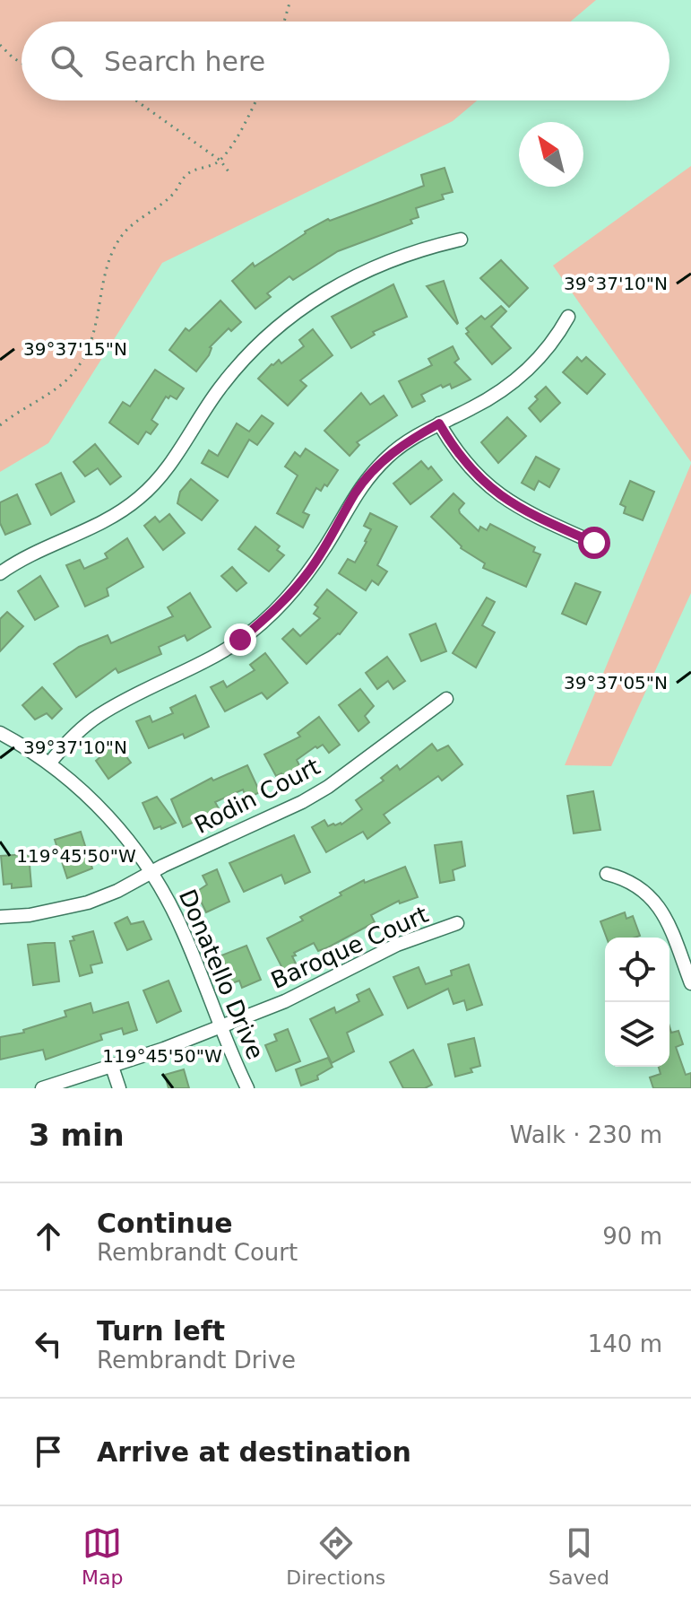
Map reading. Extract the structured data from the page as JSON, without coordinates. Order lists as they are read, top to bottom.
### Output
{
  "streets": {
    "street": ["Rodin Court", "Baroque Court", "Donatello Drive"]
  },
  "crossings": [
    ["Rodin Court", "Donatello Drive"],
    ["Baroque Court", "Donatello Drive"]
  ],
  "north": "top left",
  "page": {
    "search": "Search here",
    "heading": ["3 min", "Walk · 230 m"],
    "list": [
      ["Continue", "Rembrandt Court", "90 m"],
      ["Turn left", "Rembrandt Drive", "140 m"],
      "Arrive at destination"
    ],
    "nav": ["Map", "Directions", "Saved"]
  },
  "coordinates": [
    "39°37'10\"N",
    "39°37'15\"N",
    "39°37'05\"N",
    "119°45'50\"W"
  ]
}
